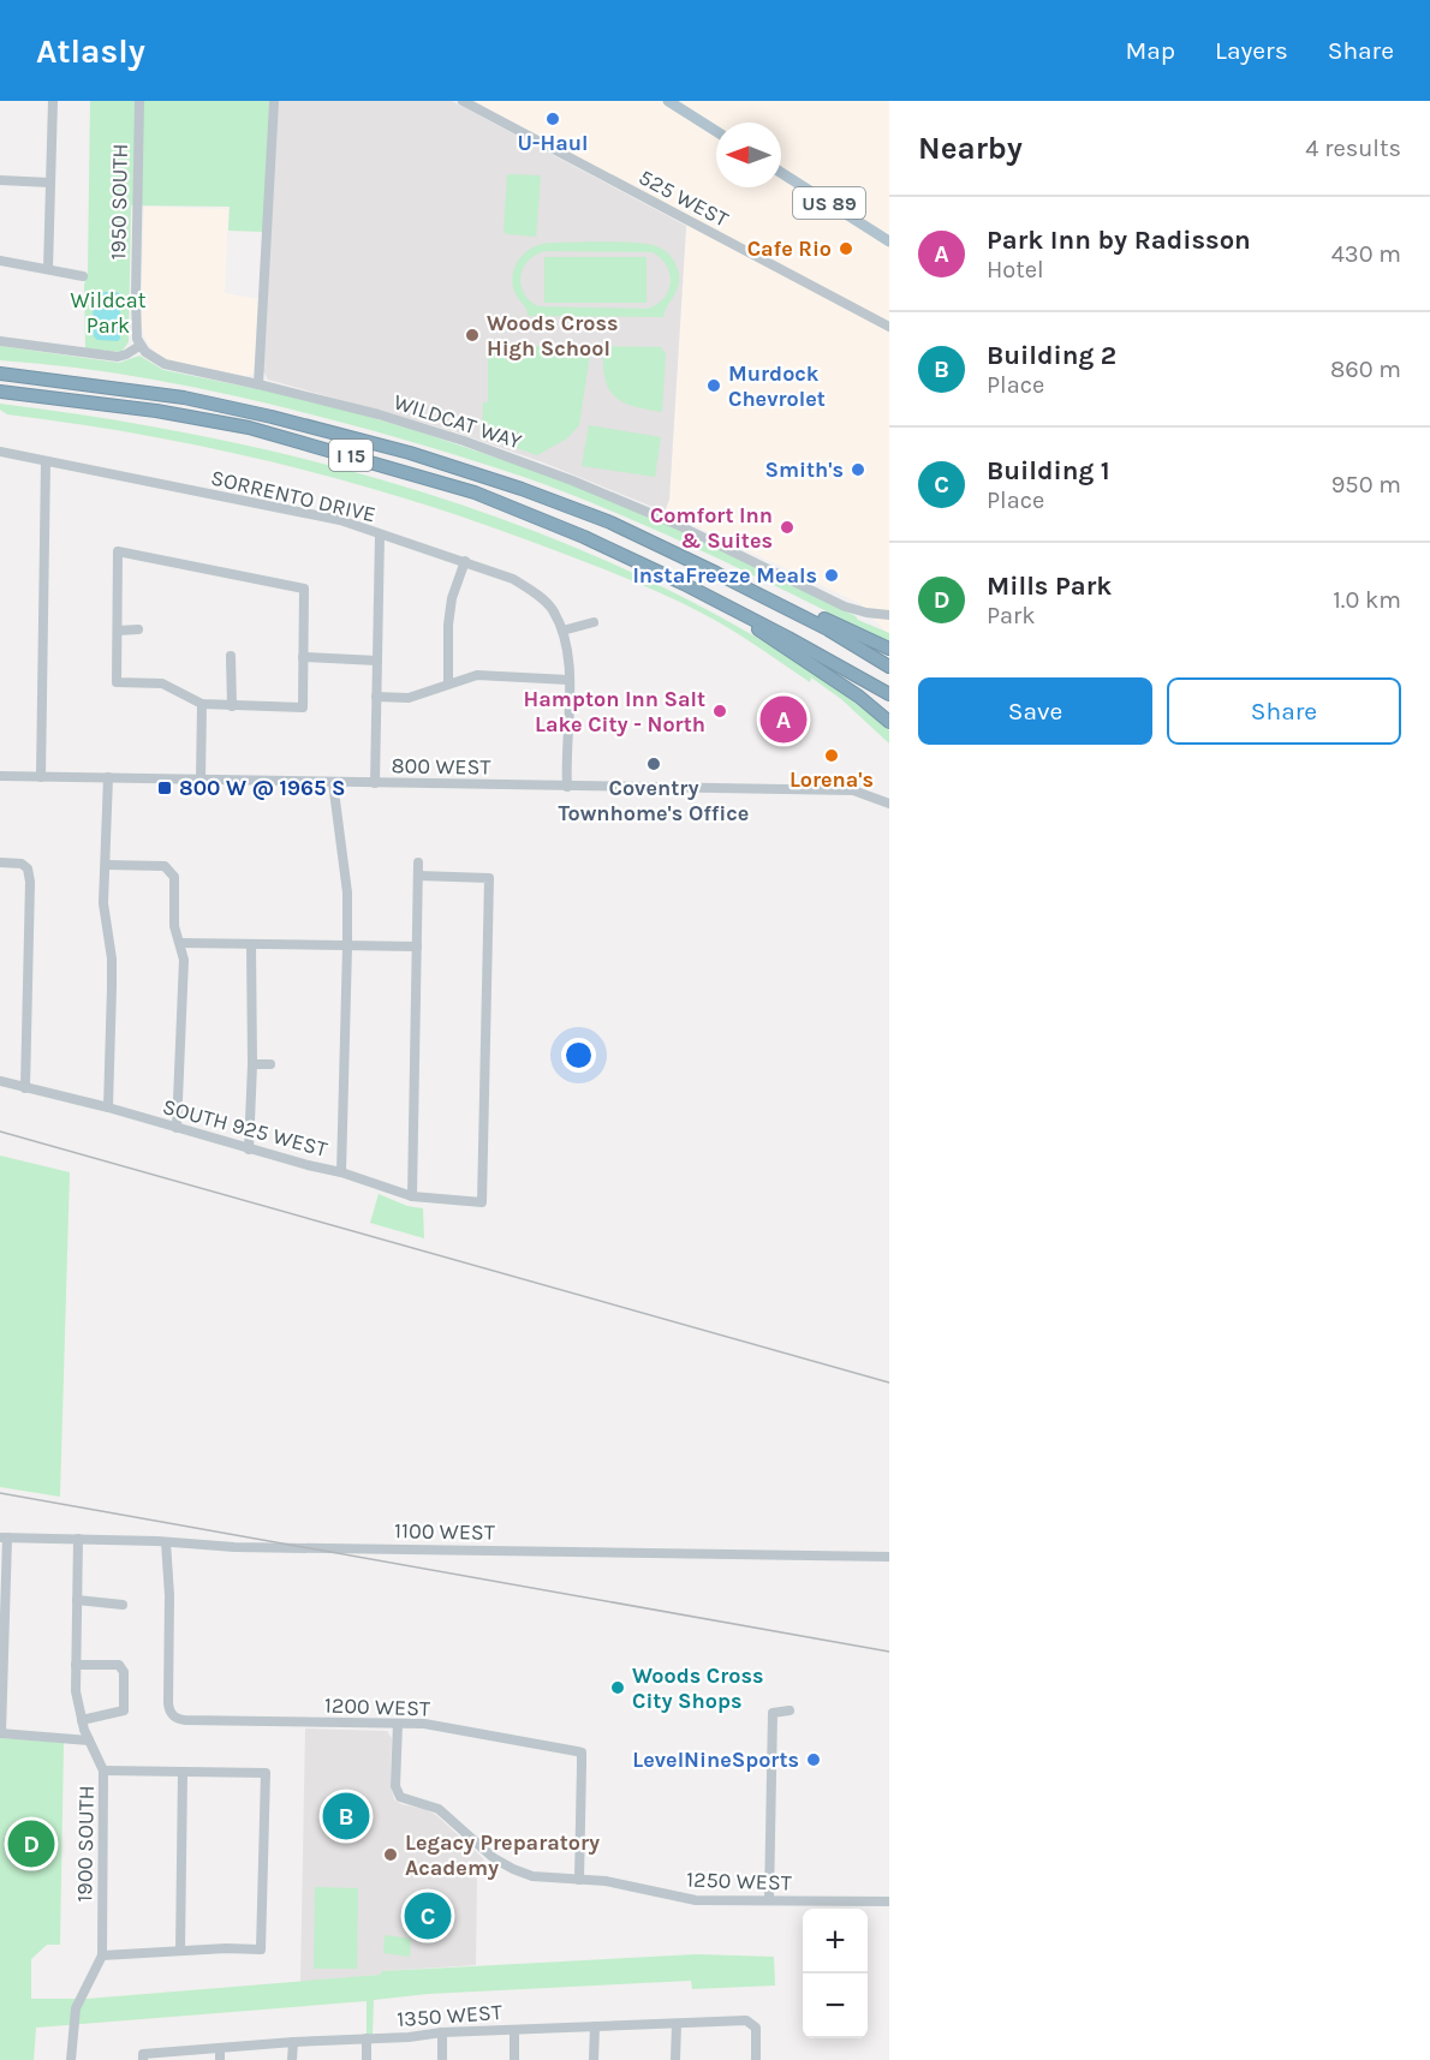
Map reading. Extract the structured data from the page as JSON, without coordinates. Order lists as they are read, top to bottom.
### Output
{
  "streets": {
    "highway": ["I 15"],
    "main road": ["US 89"],
    "street": [
      "525 WEST",
      "1950 SOUTH",
      "WILDCAT WAY",
      "SORRENTO DRIVE",
      "800 WEST",
      "SOUTH 925 WEST",
      "1100 WEST",
      "1200 WEST",
      "1900 SOUTH",
      "1250 WEST",
      "1350 WEST"
    ]
  },
  "crossings": [
    ["1950 SOUTH", "WILDCAT WAY"],
    ["1100 WEST", "1200 WEST"],
    ["1100 WEST", "1900 SOUTH"],
    ["1200 WEST", "1250 WEST"]
  ],
  "parks": ["Wildcat Park"],
  "places": {
    "other": [
      "U-Haul",
      "Cafe Rio",
      "Woods Cross High School",
      "Murdock Chevrolet",
      "Smith's",
      "Comfort Inn & Suites",
      "InstaFreeze Meals",
      "Hampton Inn Salt Lake City - North",
      "Lorena's",
      "Coventry Townhome's Office",
      "Woods Cross City Shops",
      "LevelNineSports",
      "Legacy Preparatory Academy"
    ],
    "transit": ["800 W @ 1965 S"]
  },
  "north": "left",
  "page": {
    "header": "Atlasly",
    "nav": ["Map", "Layers", "Share"],
    "heading": ["Nearby", "4 results"],
    "list": [
      {
        "mark": "A",
        "name": "Park Inn by Radisson",
        "note": "Hotel",
        "value": "430 m"
      },
      {
        "mark": "B",
        "name": "Building 2",
        "note": "Place",
        "value": "860 m"
      },
      {
        "mark": "C",
        "name": "Building 1",
        "note": "Place",
        "value": "950 m"
      },
      {
        "mark": "D",
        "name": "Mills Park",
        "note": "Park",
        "value": "1.0 km"
      }
    ],
    "buttons": ["Save", "Share"],
    "pins": [
      "A",
      "B",
      "D",
      "C"
    ],
    "map_buttons": ["+", "−"]
  }
}
